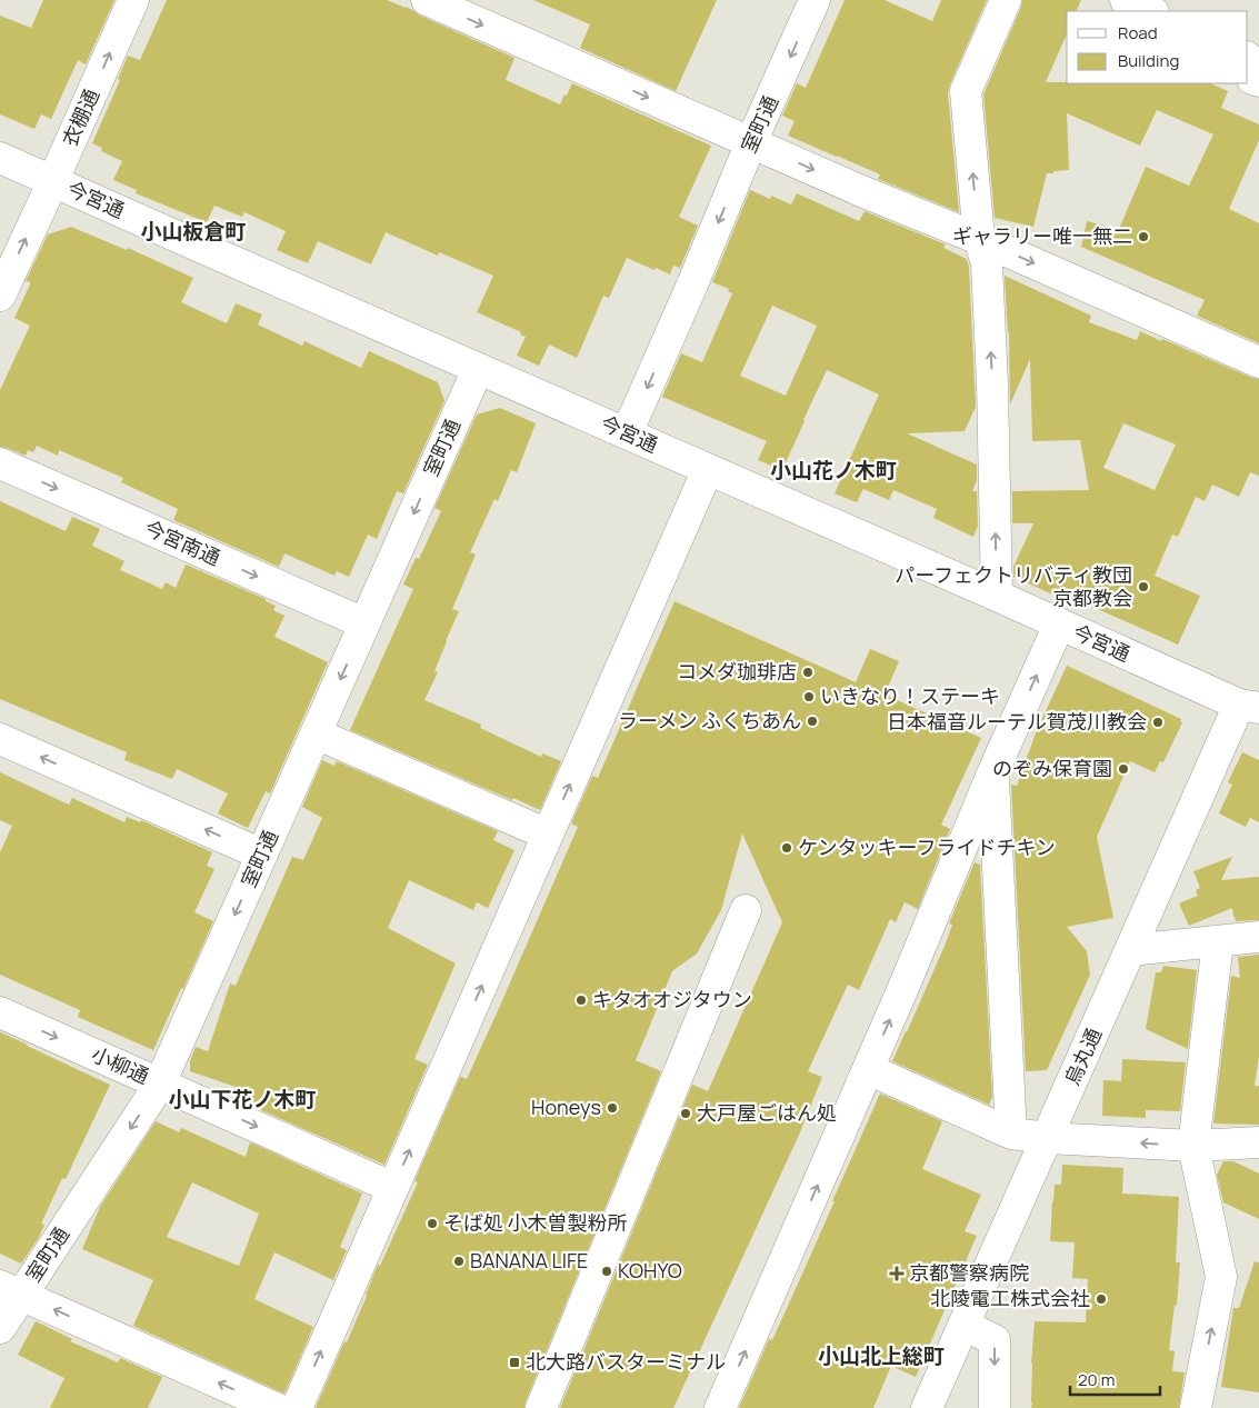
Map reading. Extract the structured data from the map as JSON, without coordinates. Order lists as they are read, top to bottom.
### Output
{
  "streets": {
    "street": [
      "衣棚通",
      "室町通",
      "今宮通",
      "今宮南通",
      "烏丸通",
      "小柳通"
    ]
  },
  "crossings": [
    ["衣棚通", "今宮通"],
    ["室町通", "今宮通"],
    ["室町通", "今宮南通"],
    ["室町通", "小柳通"],
    ["今宮通", "烏丸通"]
  ],
  "one_way": ["衣棚通"],
  "districts": [
    "小山板倉町",
    "小山花ノ木町",
    "小山下花ノ木町",
    "小山北上総町"
  ],
  "places": {
    "other": [
      "ギャラリー唯一無二",
      "パーフェクトリバティ教団 京都教会",
      "コメダ珈琲店",
      "いきなり！ステーキ",
      "ラーメン ふくちあん",
      "日本福音ルーテル賀茂川教会",
      "のぞみ保育園",
      "ケンタッキーフライドチキン",
      "キタオオジタウン",
      "Honeys",
      "大戸屋ごはん処",
      "そば処 小木曽製粉所",
      "BANANA LIFE",
      "KOHYO",
      "北陵電工株式会社"
    ],
    "health": ["京都警察病院"],
    "transit": ["北大路バスターミナル"]
  },
  "legend": ["Road", "Building"],
  "scale_bar": "20 m"
}
